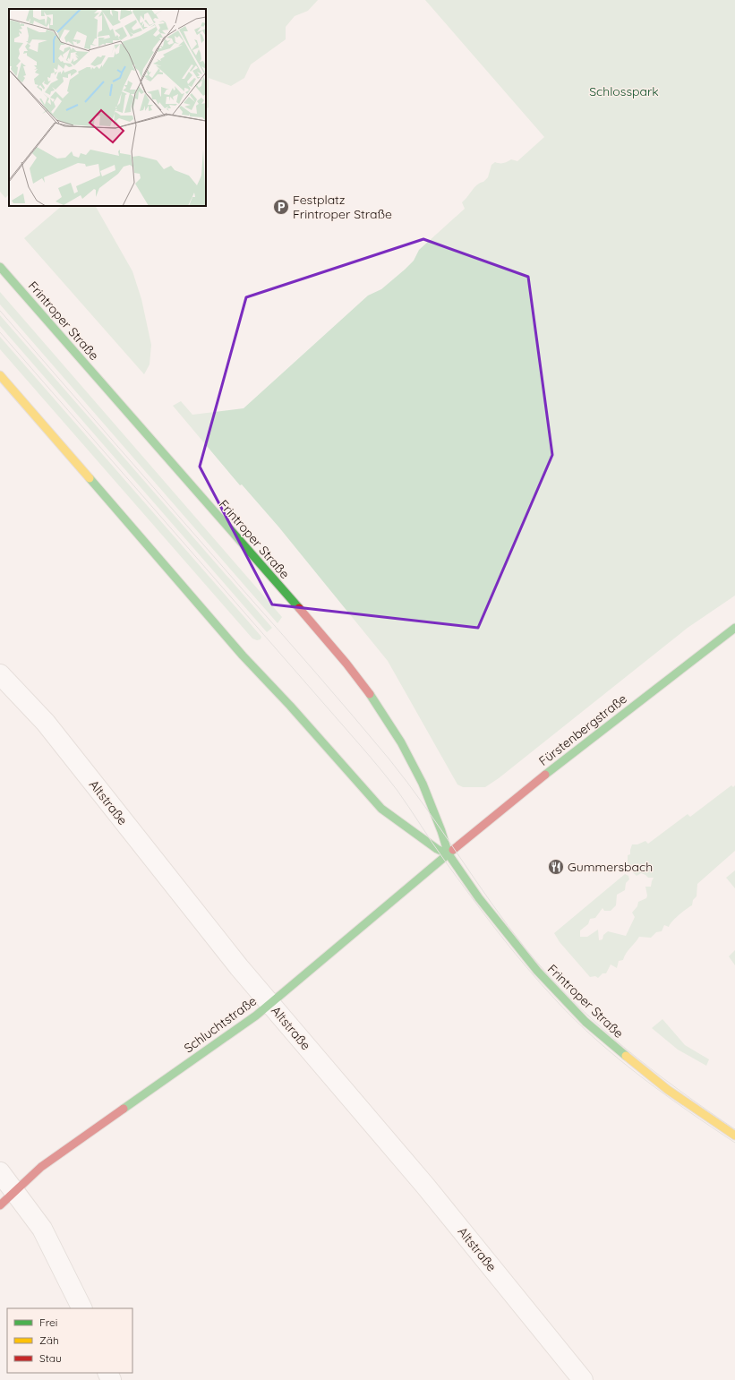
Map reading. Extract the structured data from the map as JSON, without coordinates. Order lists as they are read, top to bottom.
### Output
{
  "streets": {
    "main road": ["Frintroper Straße", "Fürstenbergstraße", "Schluchtstraße"],
    "street": ["Altstraße"]
  },
  "crossings": [
    ["Frintroper Straße", "Fürstenbergstraße"],
    ["Frintroper Straße", "Schluchtstraße"],
    ["Fürstenbergstraße", "Schluchtstraße"],
    ["Altstraße", "Schluchtstraße"]
  ],
  "parks": ["Schlosspark"],
  "places": {
    "parking": ["Festplatz Frintroper Straße"],
    "restaurant": ["Gummersbach"]
  },
  "legend": ["Frei", "Zäh", "Stau"]
}
